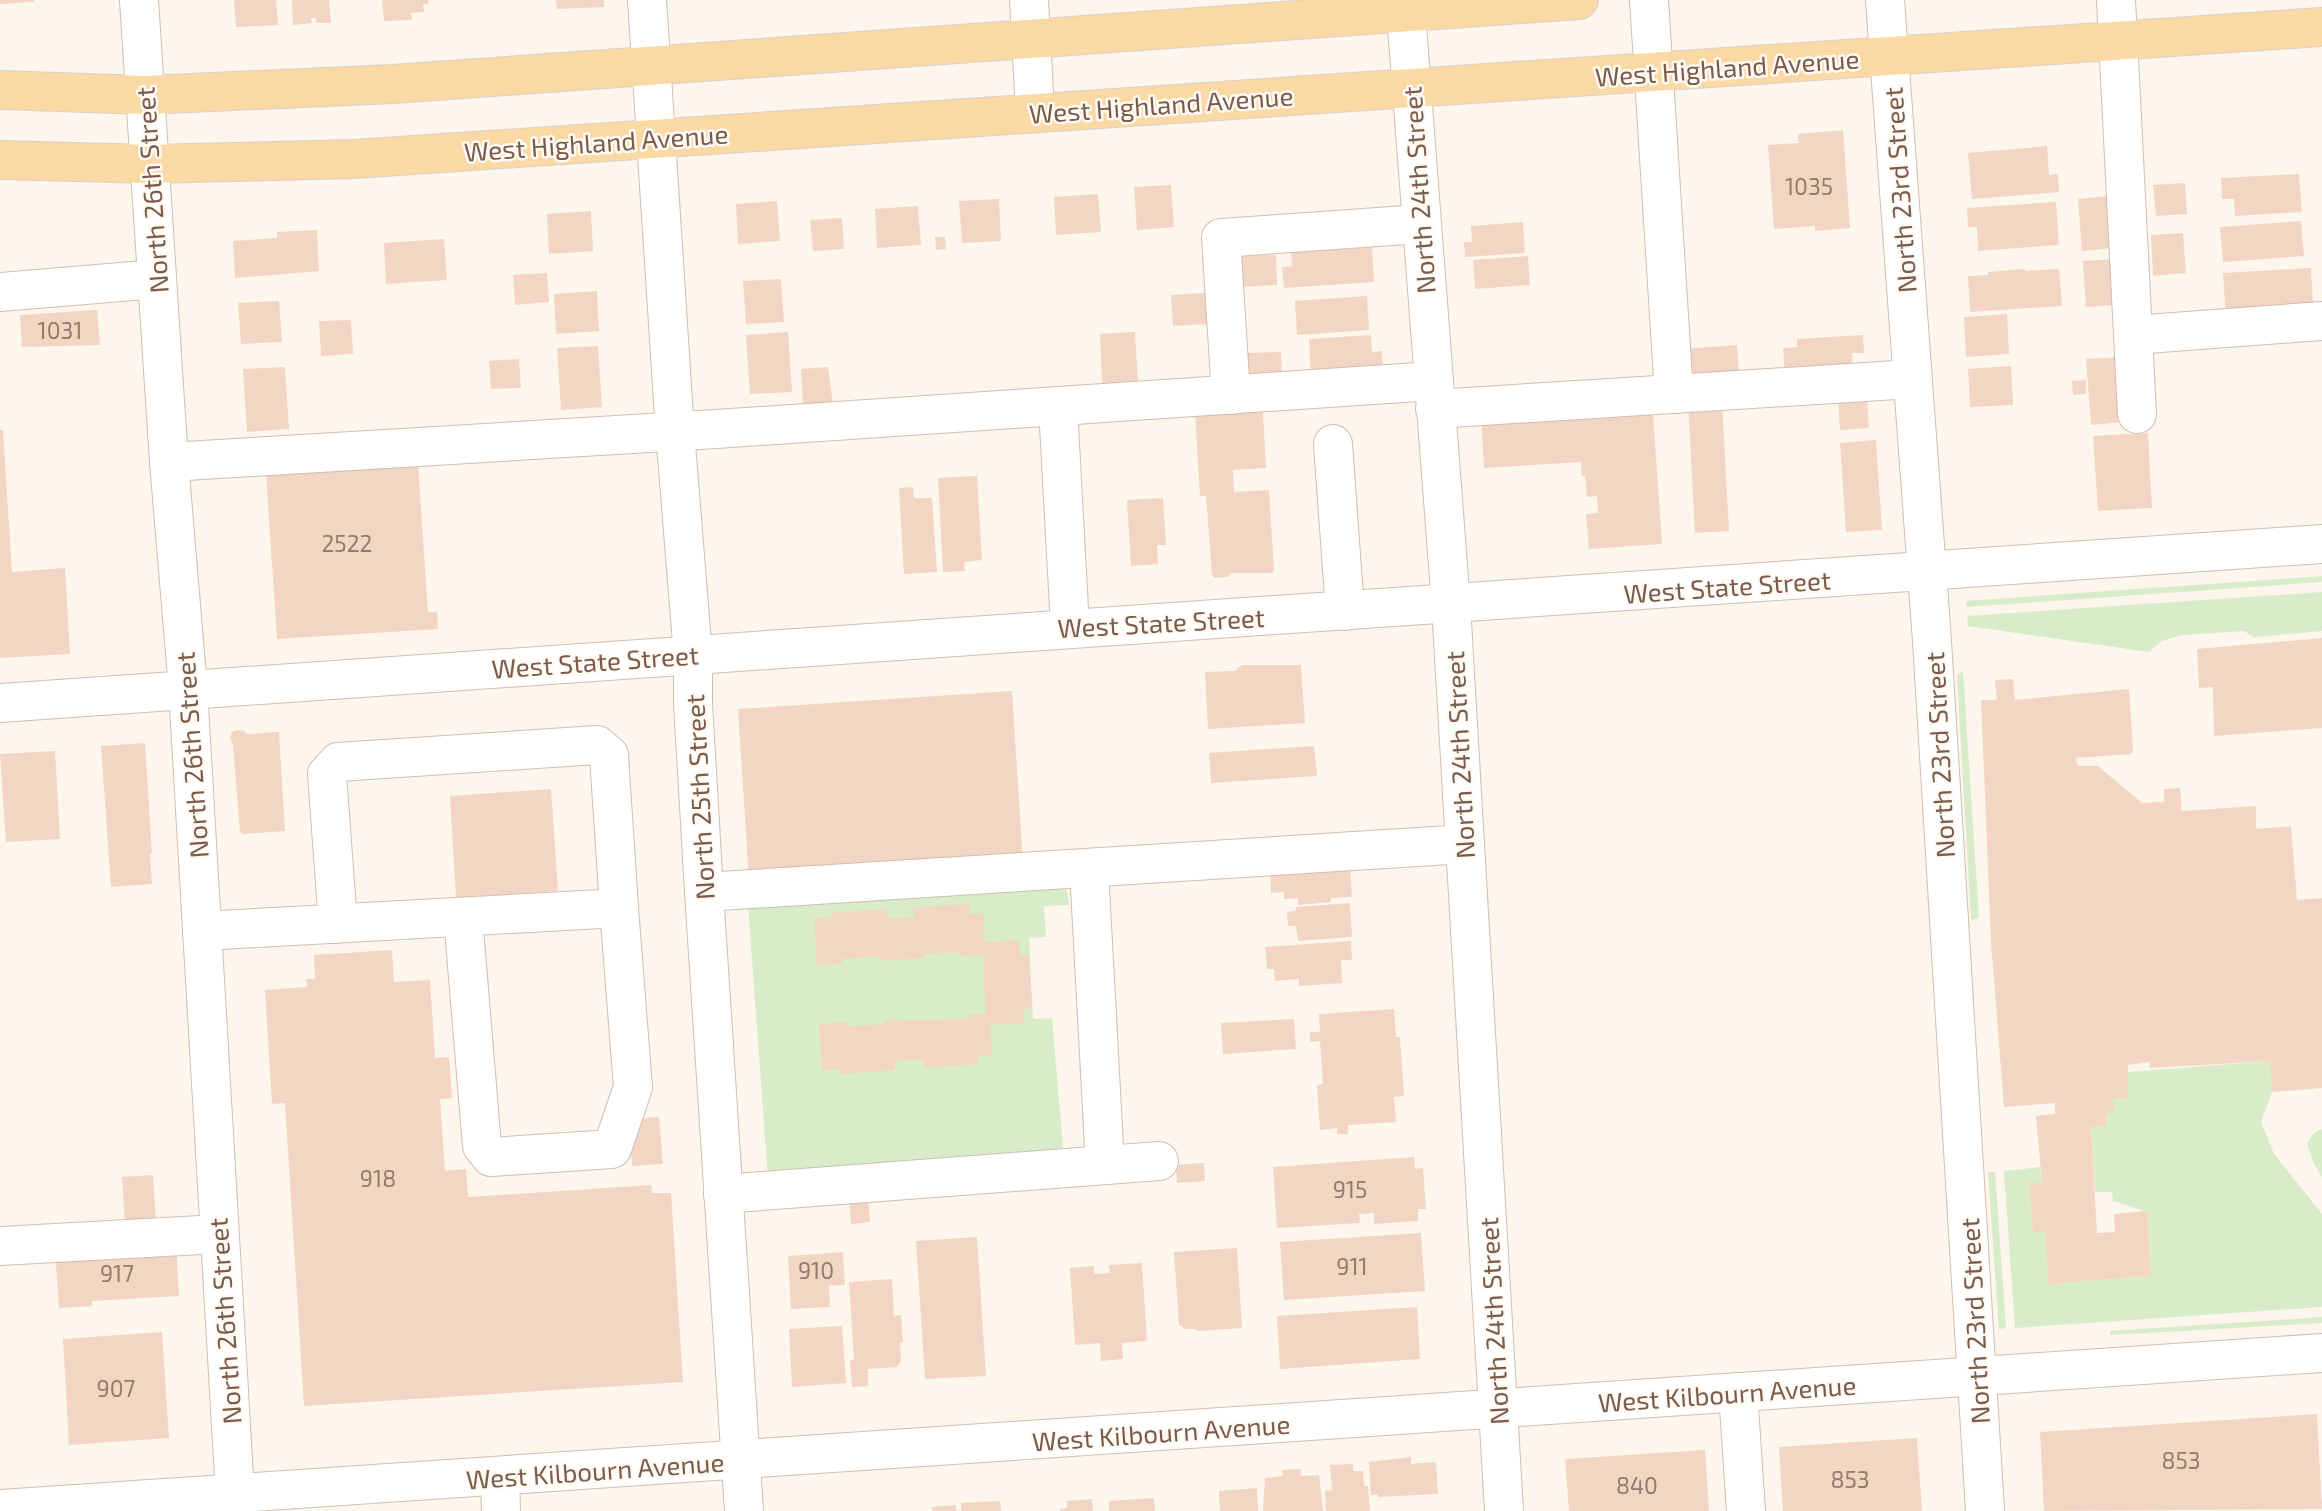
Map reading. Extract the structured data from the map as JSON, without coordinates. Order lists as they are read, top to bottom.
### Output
{
  "streets": {
    "main road": ["West Highland Avenue"],
    "street": [
      "North 26th Street",
      "North 24th Street",
      "North 23rd Street",
      "West State Street",
      "North 25th Street",
      "West Kilbourn Avenue"
    ]
  },
  "crossings": [
    ["West Highland Avenue", "North 26th Street"],
    ["West Highland Avenue", "North 24th Street"],
    ["West Highland Avenue", "North 23rd Street"],
    ["West Highland Avenue", "North 25th Street"],
    ["North 26th Street", "West State Street"],
    ["North 26th Street", "West Kilbourn Avenue"],
    ["North 24th Street", "West State Street"],
    ["North 24th Street", "West Kilbourn Avenue"],
    ["North 23rd Street", "West State Street"],
    ["North 23rd Street", "West Kilbourn Avenue"],
    ["West State Street", "North 25th Street"],
    ["North 25th Street", "West Kilbourn Avenue"]
  ],
  "house_numbers": [
    "1035",
    "1031",
    "2522",
    "918",
    "915",
    "911",
    "910",
    "917",
    "907",
    "853",
    "853",
    "840"
  ]
}
